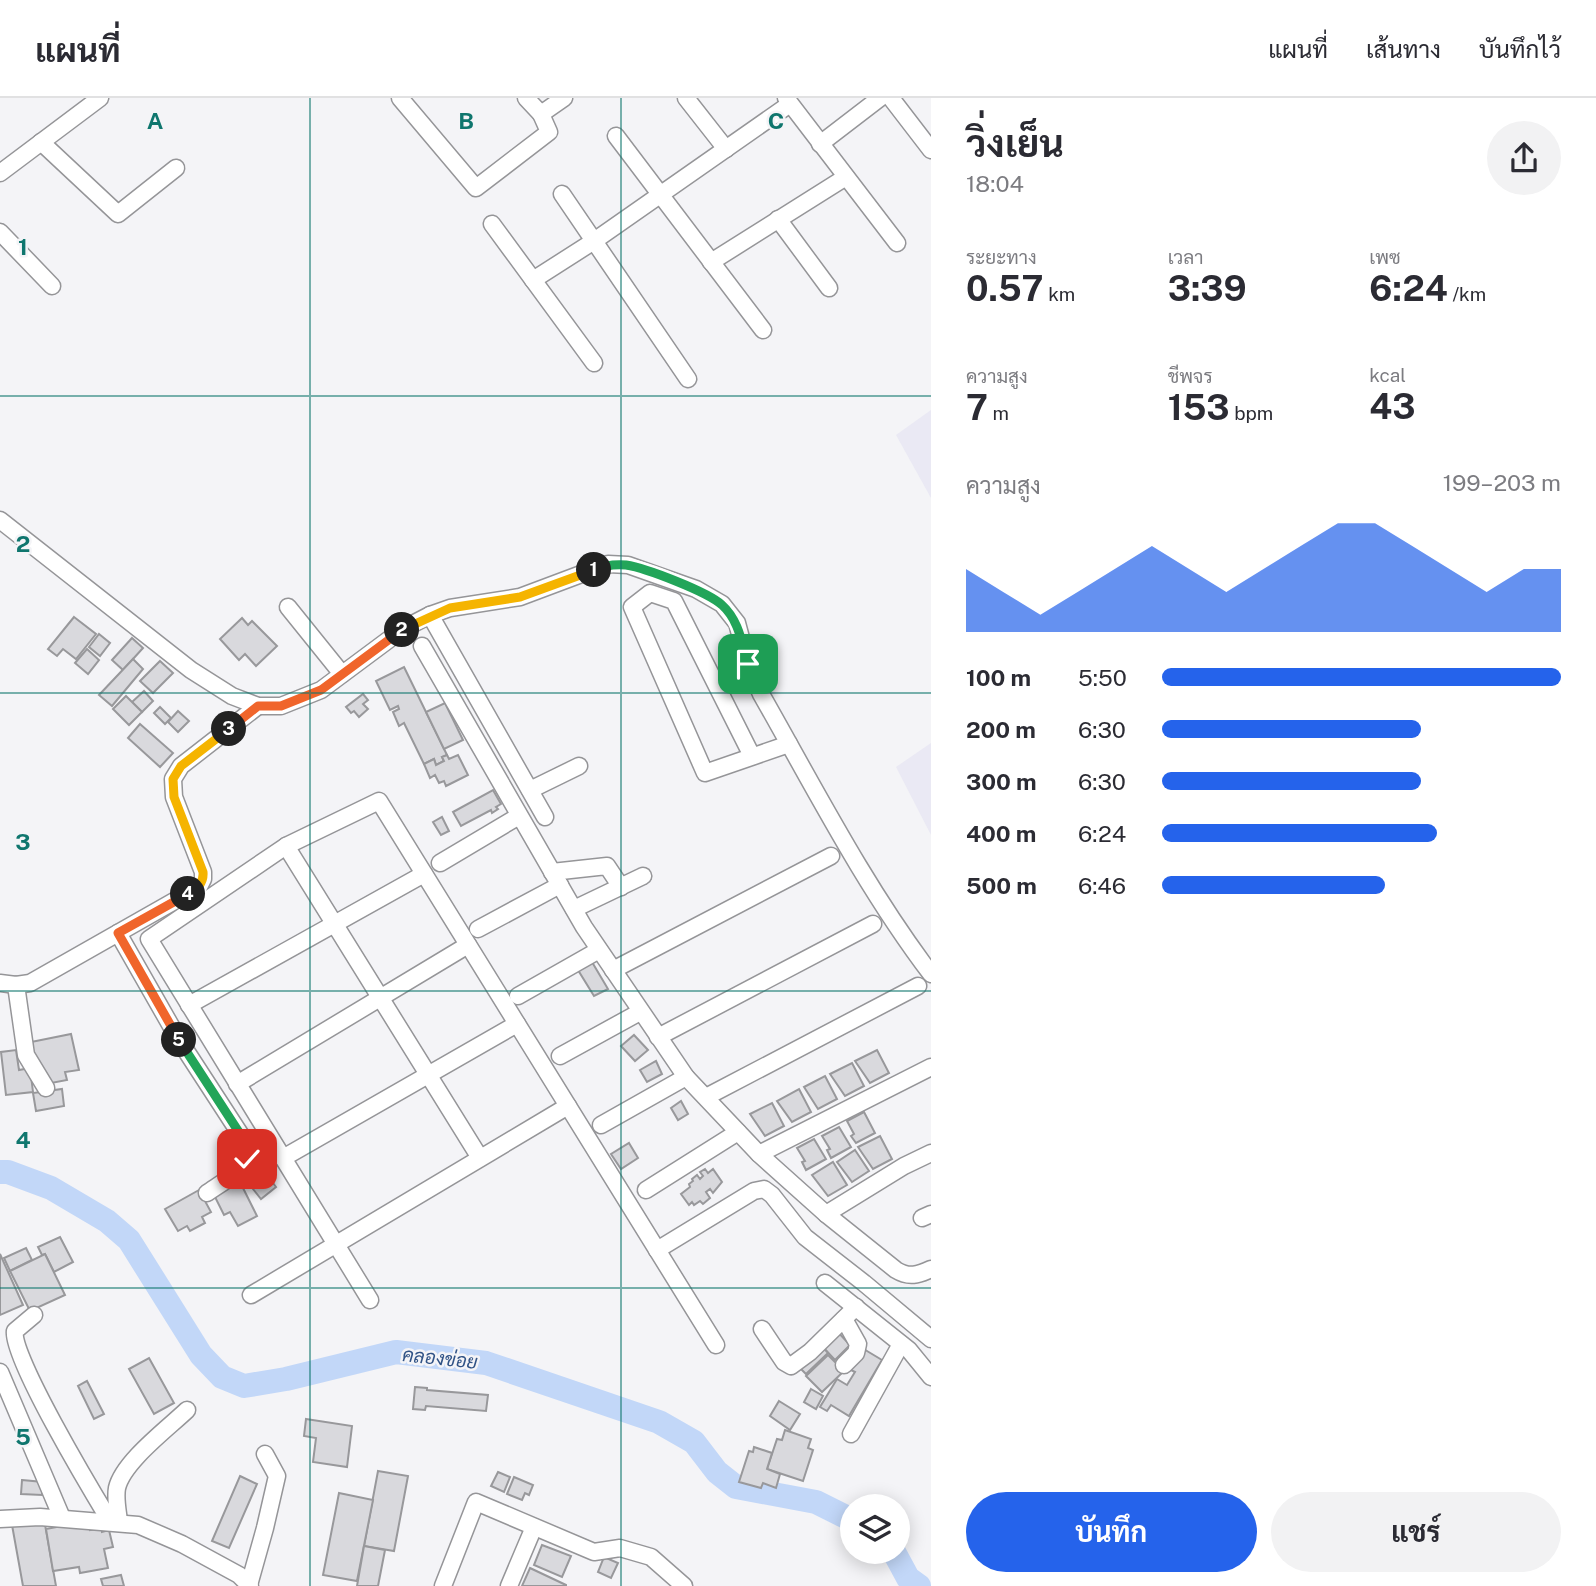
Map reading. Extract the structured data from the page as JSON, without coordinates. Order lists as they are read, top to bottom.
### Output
{
  "water": ["คลองข่อย"],
  "page": {
    "header": "แผนที่",
    "nav": ["แผนที่", "เส้นทาง", "บันทึกไว้"],
    "heading": ["วิ่งเย็น", "18:04"],
    "stats": [
      ["ระยะทาง", "0.57 km"],
      ["เวลา", "3:39"],
      ["เพซ", "6:24 /km"],
      ["ความสูง", "7 m"],
      ["ชีพจร", "153 bpm"],
      ["kcal", "43"]
    ],
    "chart": ["ความสูง", "199–203 m"],
    "pins": [
      "1",
      "2",
      "3",
      "4",
      "5"
    ],
    "list": [
      {
        "name": "100 m",
        "note": "5:50"
      },
      {
        "name": "200 m",
        "note": "6:30"
      },
      {
        "name": "300 m",
        "note": "6:30"
      },
      {
        "name": "400 m",
        "note": "6:24"
      },
      {
        "name": "500 m",
        "note": "6:46"
      }
    ],
    "buttons": ["บันทึก", "แชร์"]
  },
  "grid": {
    "columns": ["A", "B", "C"],
    "rows": [
      "1",
      "2",
      "3",
      "4",
      "5"
    ]
  }
}
